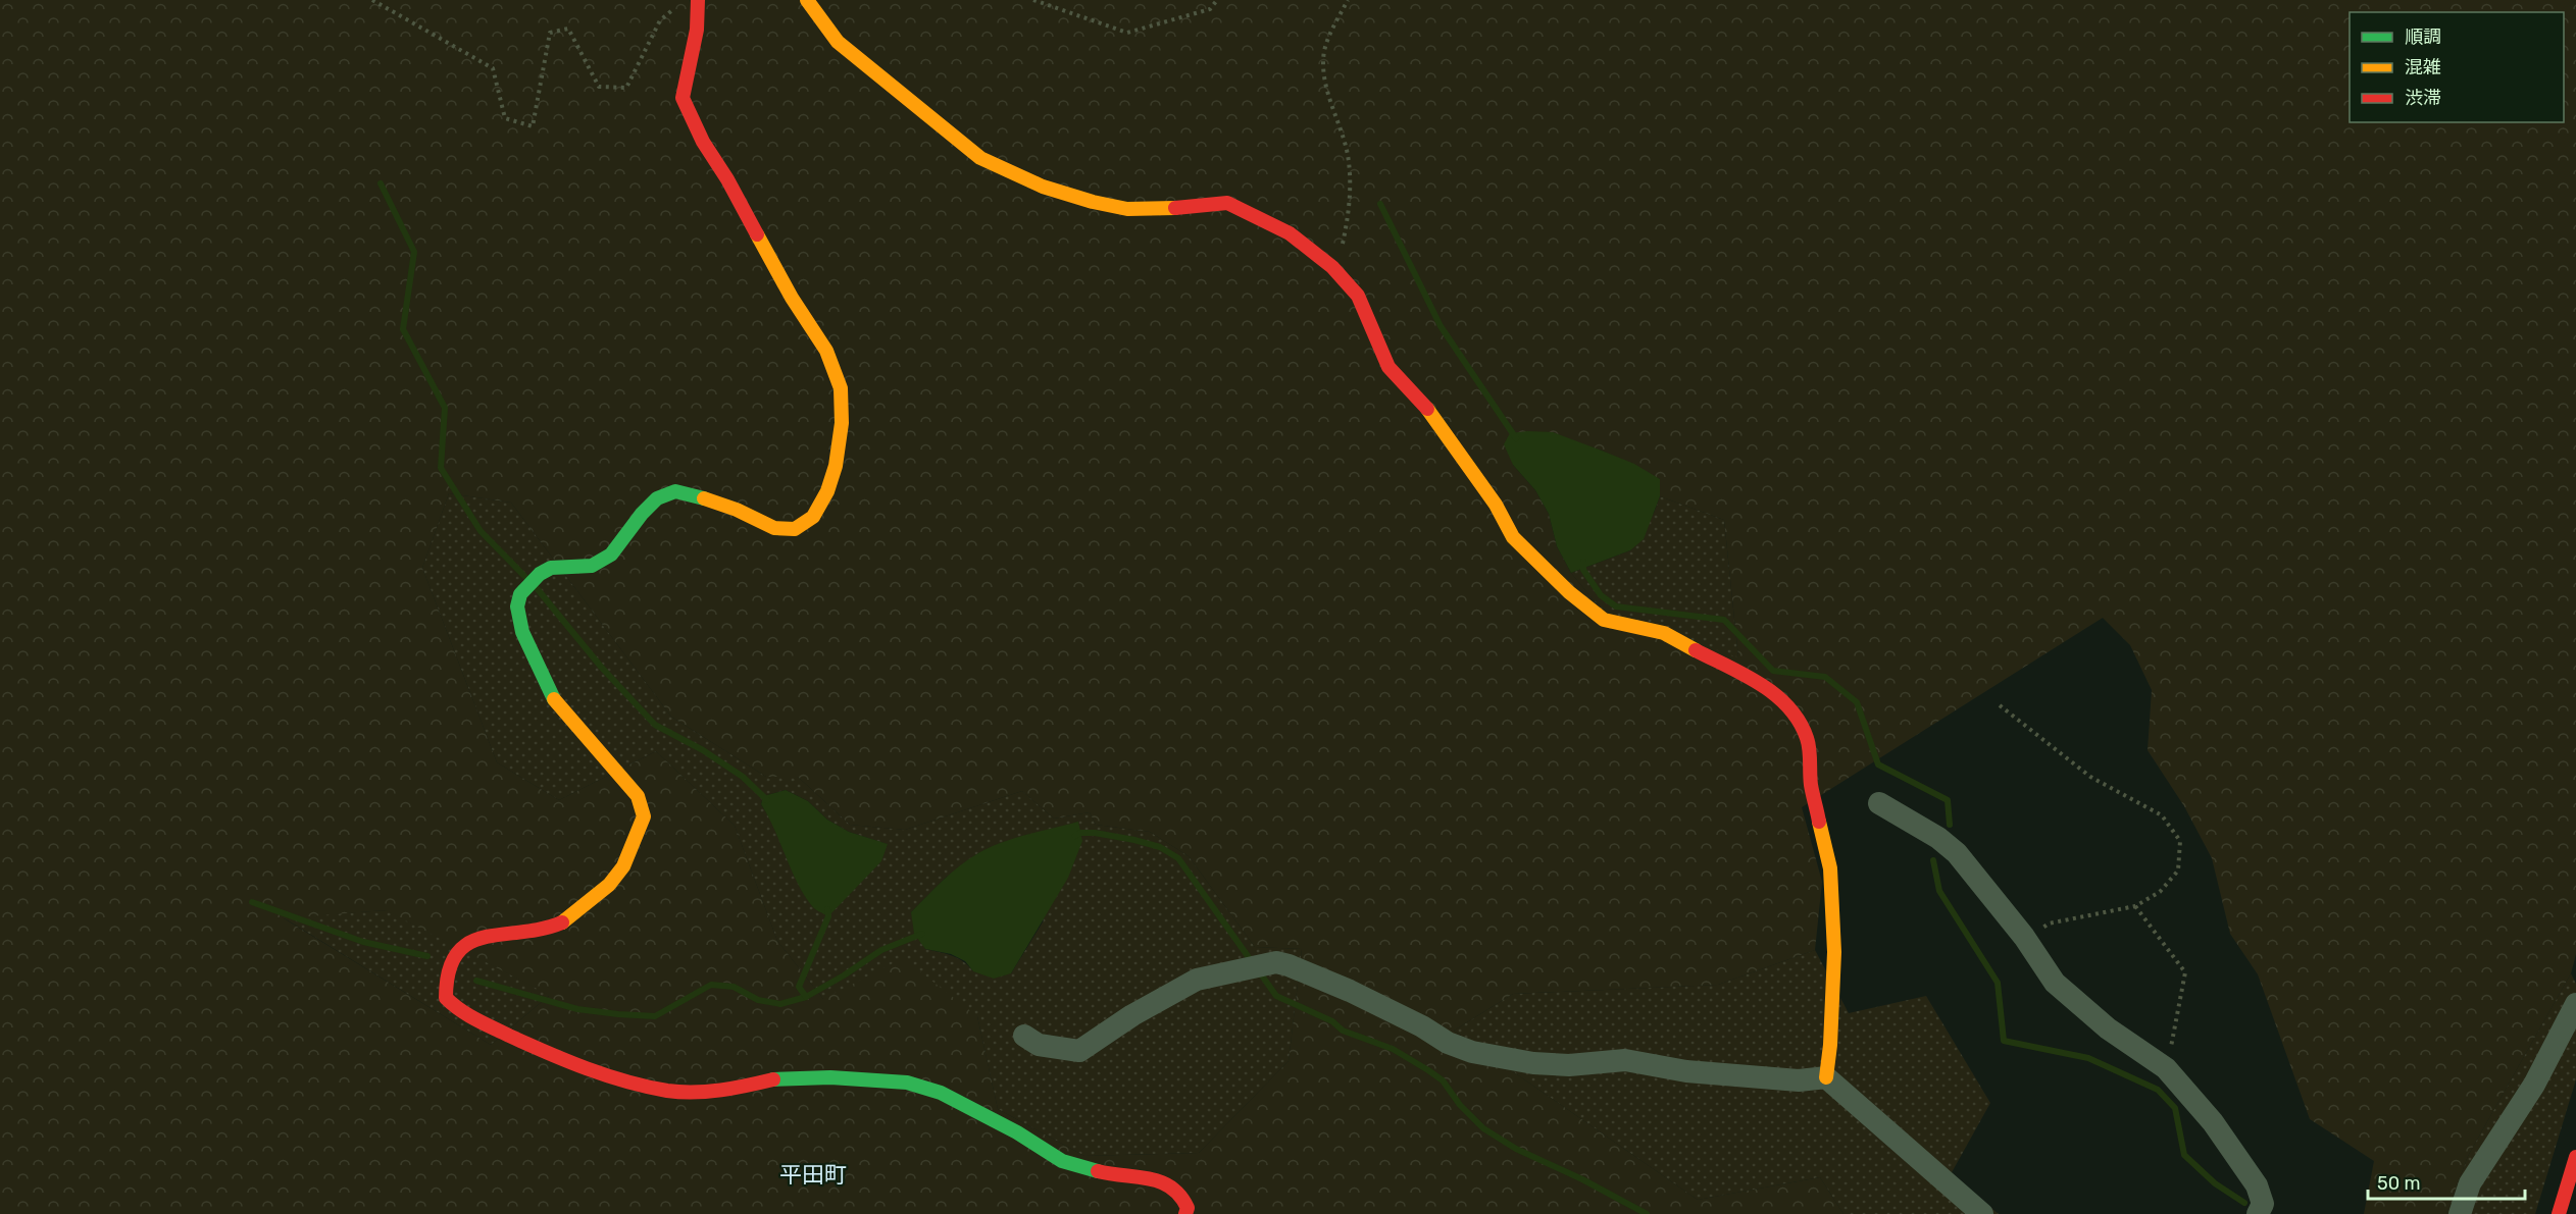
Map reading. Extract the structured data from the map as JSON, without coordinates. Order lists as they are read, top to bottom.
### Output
{
  "districts": ["平田町"],
  "legend": ["順調", "混雑", "渋滞"],
  "scale_bar": "50 m"
}
